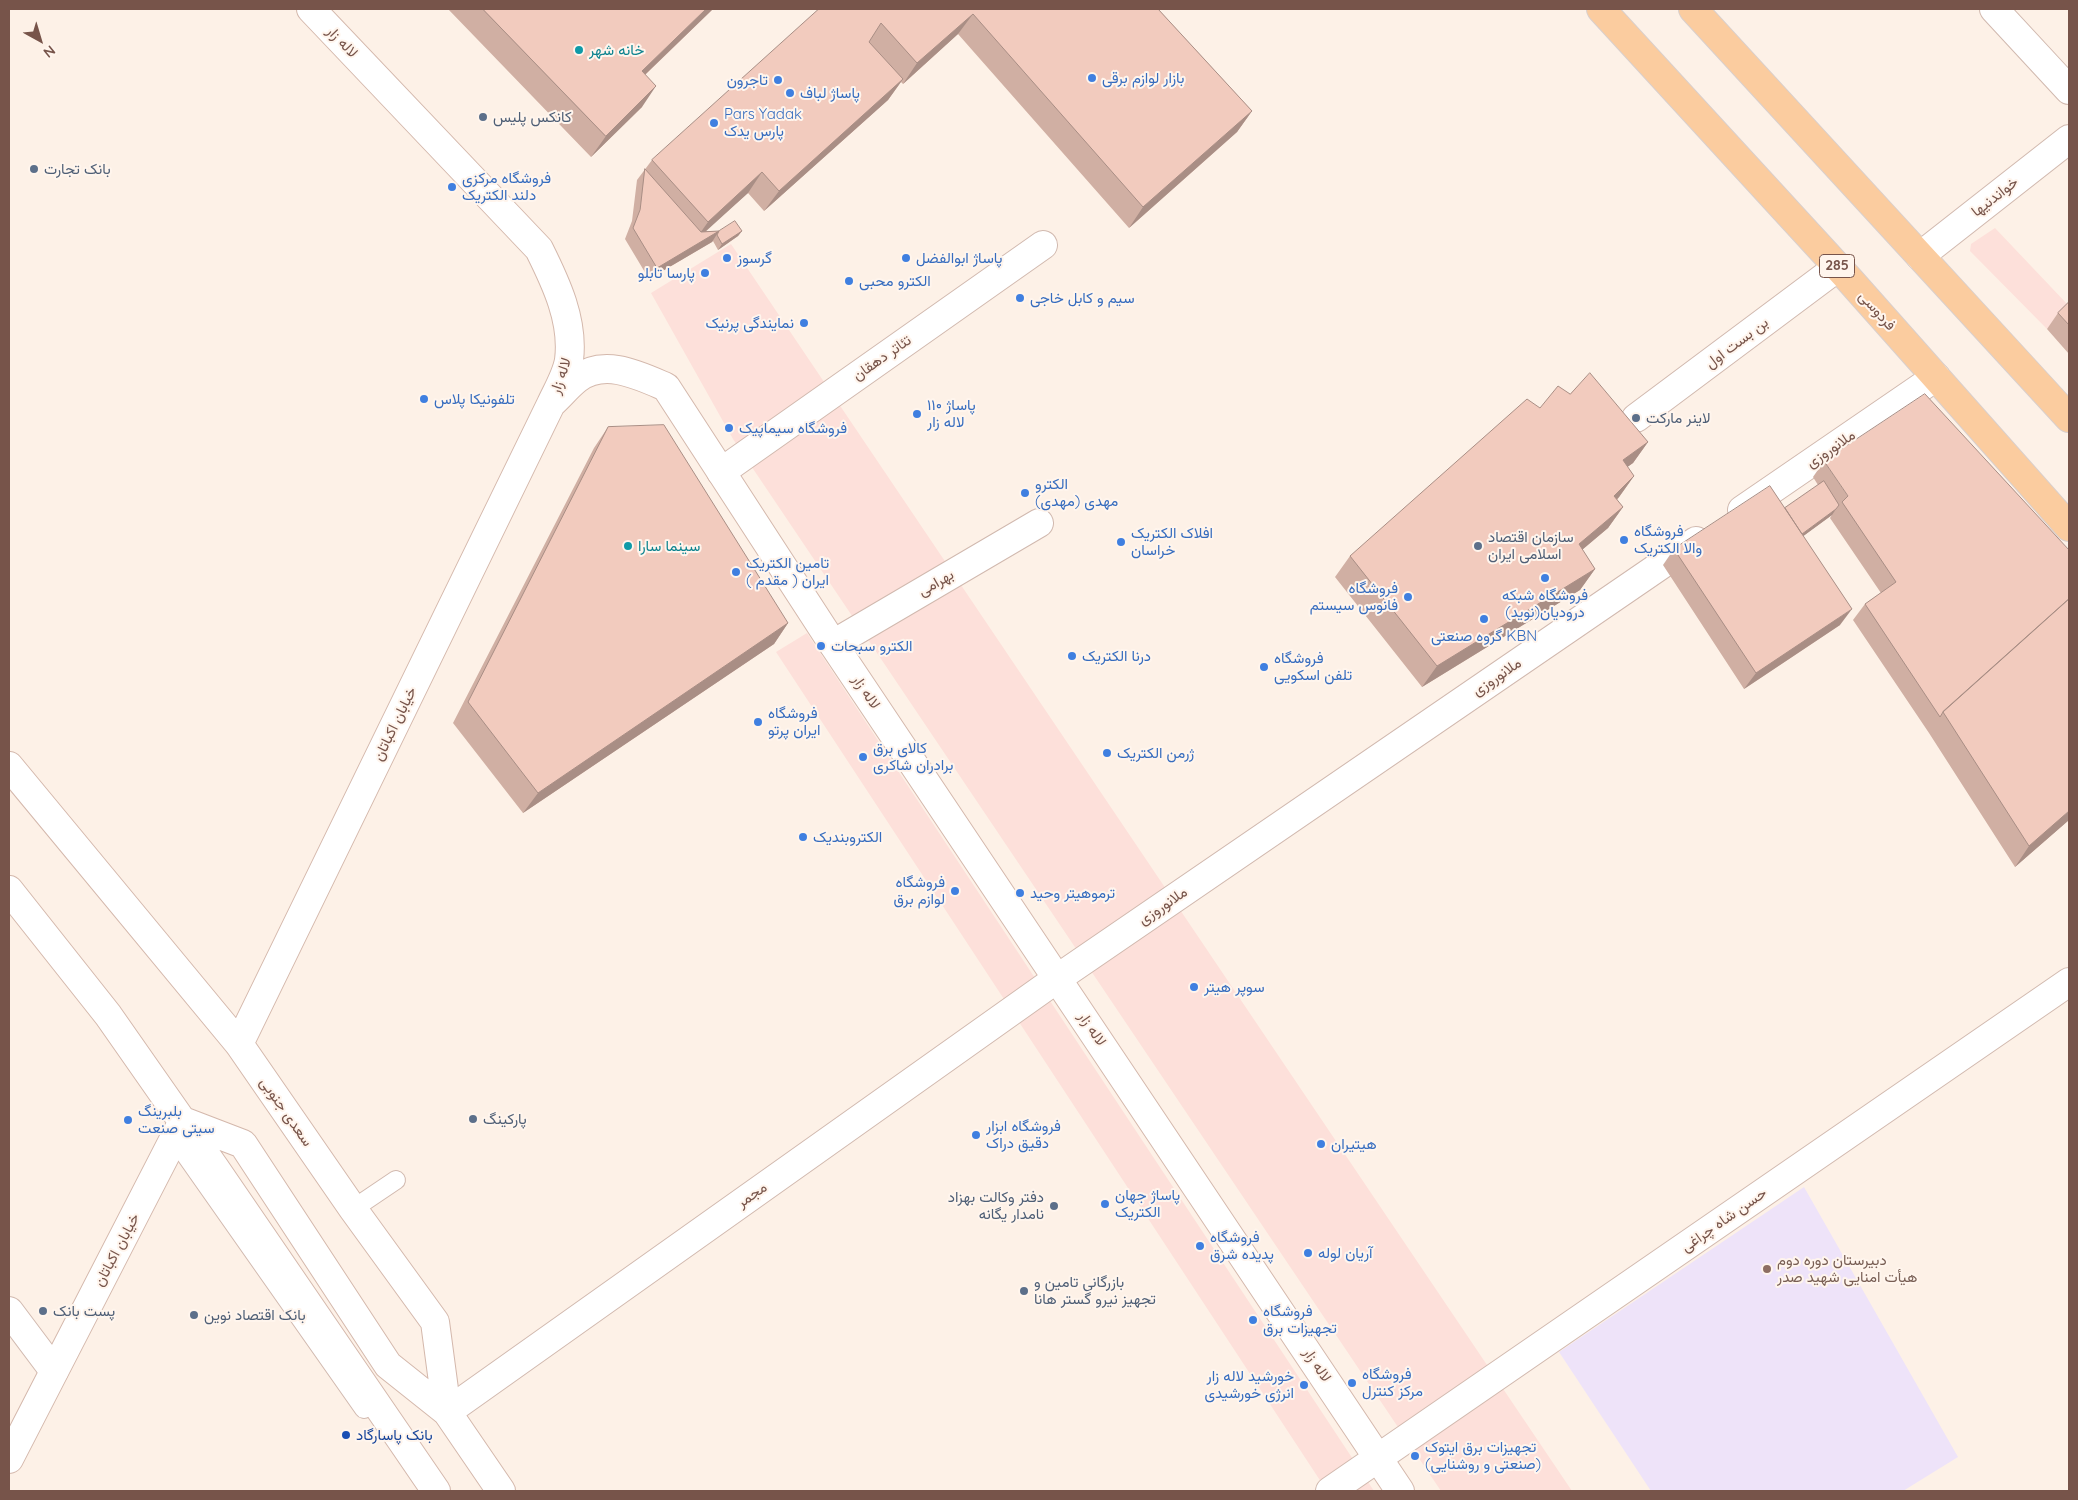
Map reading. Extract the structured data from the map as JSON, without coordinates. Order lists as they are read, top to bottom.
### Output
{
  "streets": {
    "main road": [
      "لاله زار",
      "خواندنیها",
      "285",
      "فردوسی",
      "بن بست اول",
      "تئاتر دهقان",
      "ملانوروزی",
      "بهرامی",
      "خیابان اکباتان",
      "سعدی جنوبی",
      "مجمر",
      "حسن شاه چراغی"
    ]
  },
  "crossings": [
    ["لاله زار", "تئاتر دهقان"],
    ["لاله زار", "ملانوروزی"],
    ["لاله زار", "بهرامی"],
    ["لاله زار", "خیابان اکباتان"],
    ["لاله زار", "مجمر"],
    ["لاله زار", "حسن شاه چراغی"],
    ["فردوسی", "بن بست اول"],
    ["فردوسی", "ملانوروزی"],
    ["ملانوروزی", "مجمر"],
    ["خیابان اکباتان", "سعدی جنوبی"],
    ["سعدی جنوبی", "مجمر"]
  ],
  "places": [
    "خانه شهر",
    "بازار لوازم برقی",
    "تاجرون",
    "پاساژ لباف",
    "کانکس پلیس",
    "Pars Yadak پارس یدک",
    "بانک تجارت",
    "فروشگاه مرکزی دلند الکتریک",
    "گرسوز",
    "پاساژ ابوالفضل",
    "پارسا تابلو",
    "الکترو محبی",
    "سیم و کابل خاجی",
    "نمایندگی پرنیک",
    "تلفونیکا پلاس",
    "پاساژ ۱۱۰ لاله زار",
    "لاینر مارکت",
    "فروشگاه سیماپیک",
    "الکترو مهدی (مهدی)",
    "فروشگاه والا الکتریک",
    "افلاک الکتریک خراسان",
    "سینما سارا",
    "سازمان اقتصاد اسلامی ایران",
    "تامین الکتریک ایران ( مقدم )",
    "فروشگاه شبکه درودیان(نوید)",
    "فروشگاه فانوس سیستم",
    "گروه صنعتی KBN",
    "الکترو سبحات",
    "درنا الکتریک",
    "فروشگاه تلفن اسکویی",
    "فروشگاه ایران پرتو",
    "ژرمن الکتریک",
    "کالای برق برادران شاکری",
    "الکتروبندیک",
    "فروشگاه لوازم برق",
    "ترموهیتر وحید",
    "سوپر هیتر",
    "پارکینگ",
    "بلبرینگ سیتی صنعت",
    "فروشگاه ابزار دقیق دراک",
    "هیتیران",
    "پاساژ جهان الکتریک",
    "دفتر وکالت بهزاد نامدار یگانه",
    "فروشگاه پدیده شرق",
    "آریان لوله",
    "دبیرستان دوره دوم هیأت امنایی شهید صدر",
    "بازرگانی تامین و تجهیز نیرو گستر هانا",
    "پست بانک",
    "بانک اقتصاد نوین",
    "فروشگاه تجهیزات برق",
    "فروشگاه مرکز کنترل",
    "خورشید لاله زار انرژی خورشیدی",
    "بانک پاسارگاد",
    "تجهیزات برق ایتوک (صنعتی و روشنایی)"
  ],
  "north": "bottom right"
}
